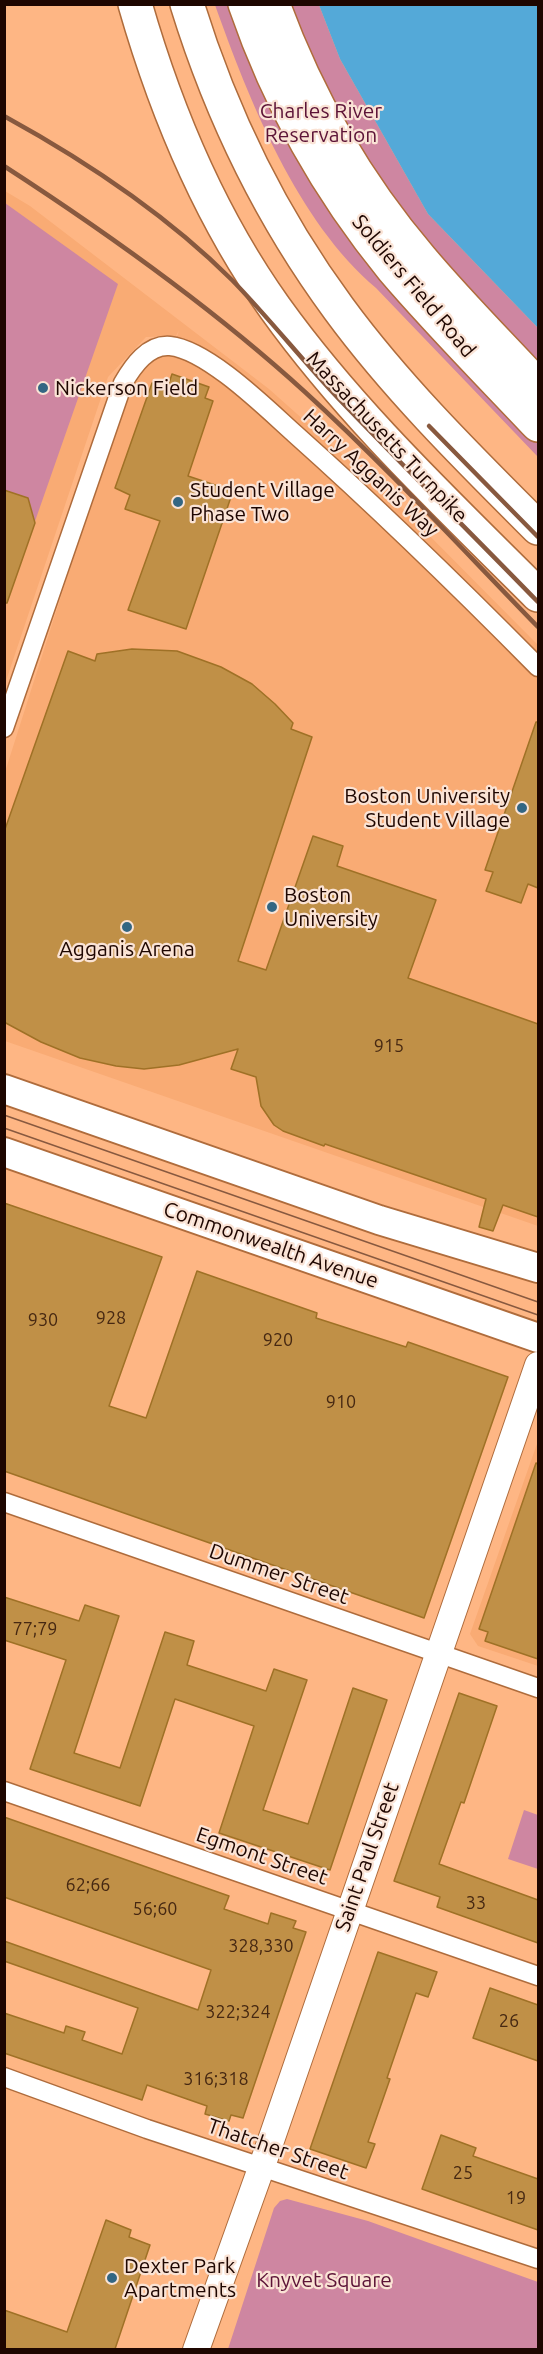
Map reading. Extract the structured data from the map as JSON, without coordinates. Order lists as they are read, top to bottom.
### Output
{
  "streets": {
    "highway": ["Soldiers Field Road", "Massachusetts Turnpike"],
    "main road": ["Commonwealth Avenue", "Saint Paul Street"],
    "street": [
      "Harry Agganis Way",
      "Dummer Street",
      "Egmont Street",
      "Thatcher Street"
    ]
  },
  "crossings": [
    ["Dummer Street", "Saint Paul Street"],
    ["Egmont Street", "Saint Paul Street"],
    ["Saint Paul Street", "Thatcher Street"]
  ],
  "parks": ["Charles River Reservation", "Knyvet Square"],
  "places": [
    "Nickerson Field",
    "Student Village Phase Two",
    "Boston University Student Village",
    "Boston University",
    "Agganis Arena",
    "Dexter Park Apartments"
  ],
  "house_numbers": [
    "915",
    "928",
    "930",
    "920",
    "910",
    "77;79",
    "62;66",
    "33",
    "56;60",
    "328,330",
    "322;324",
    "26",
    "316;318",
    "25",
    "19"
  ]
}
